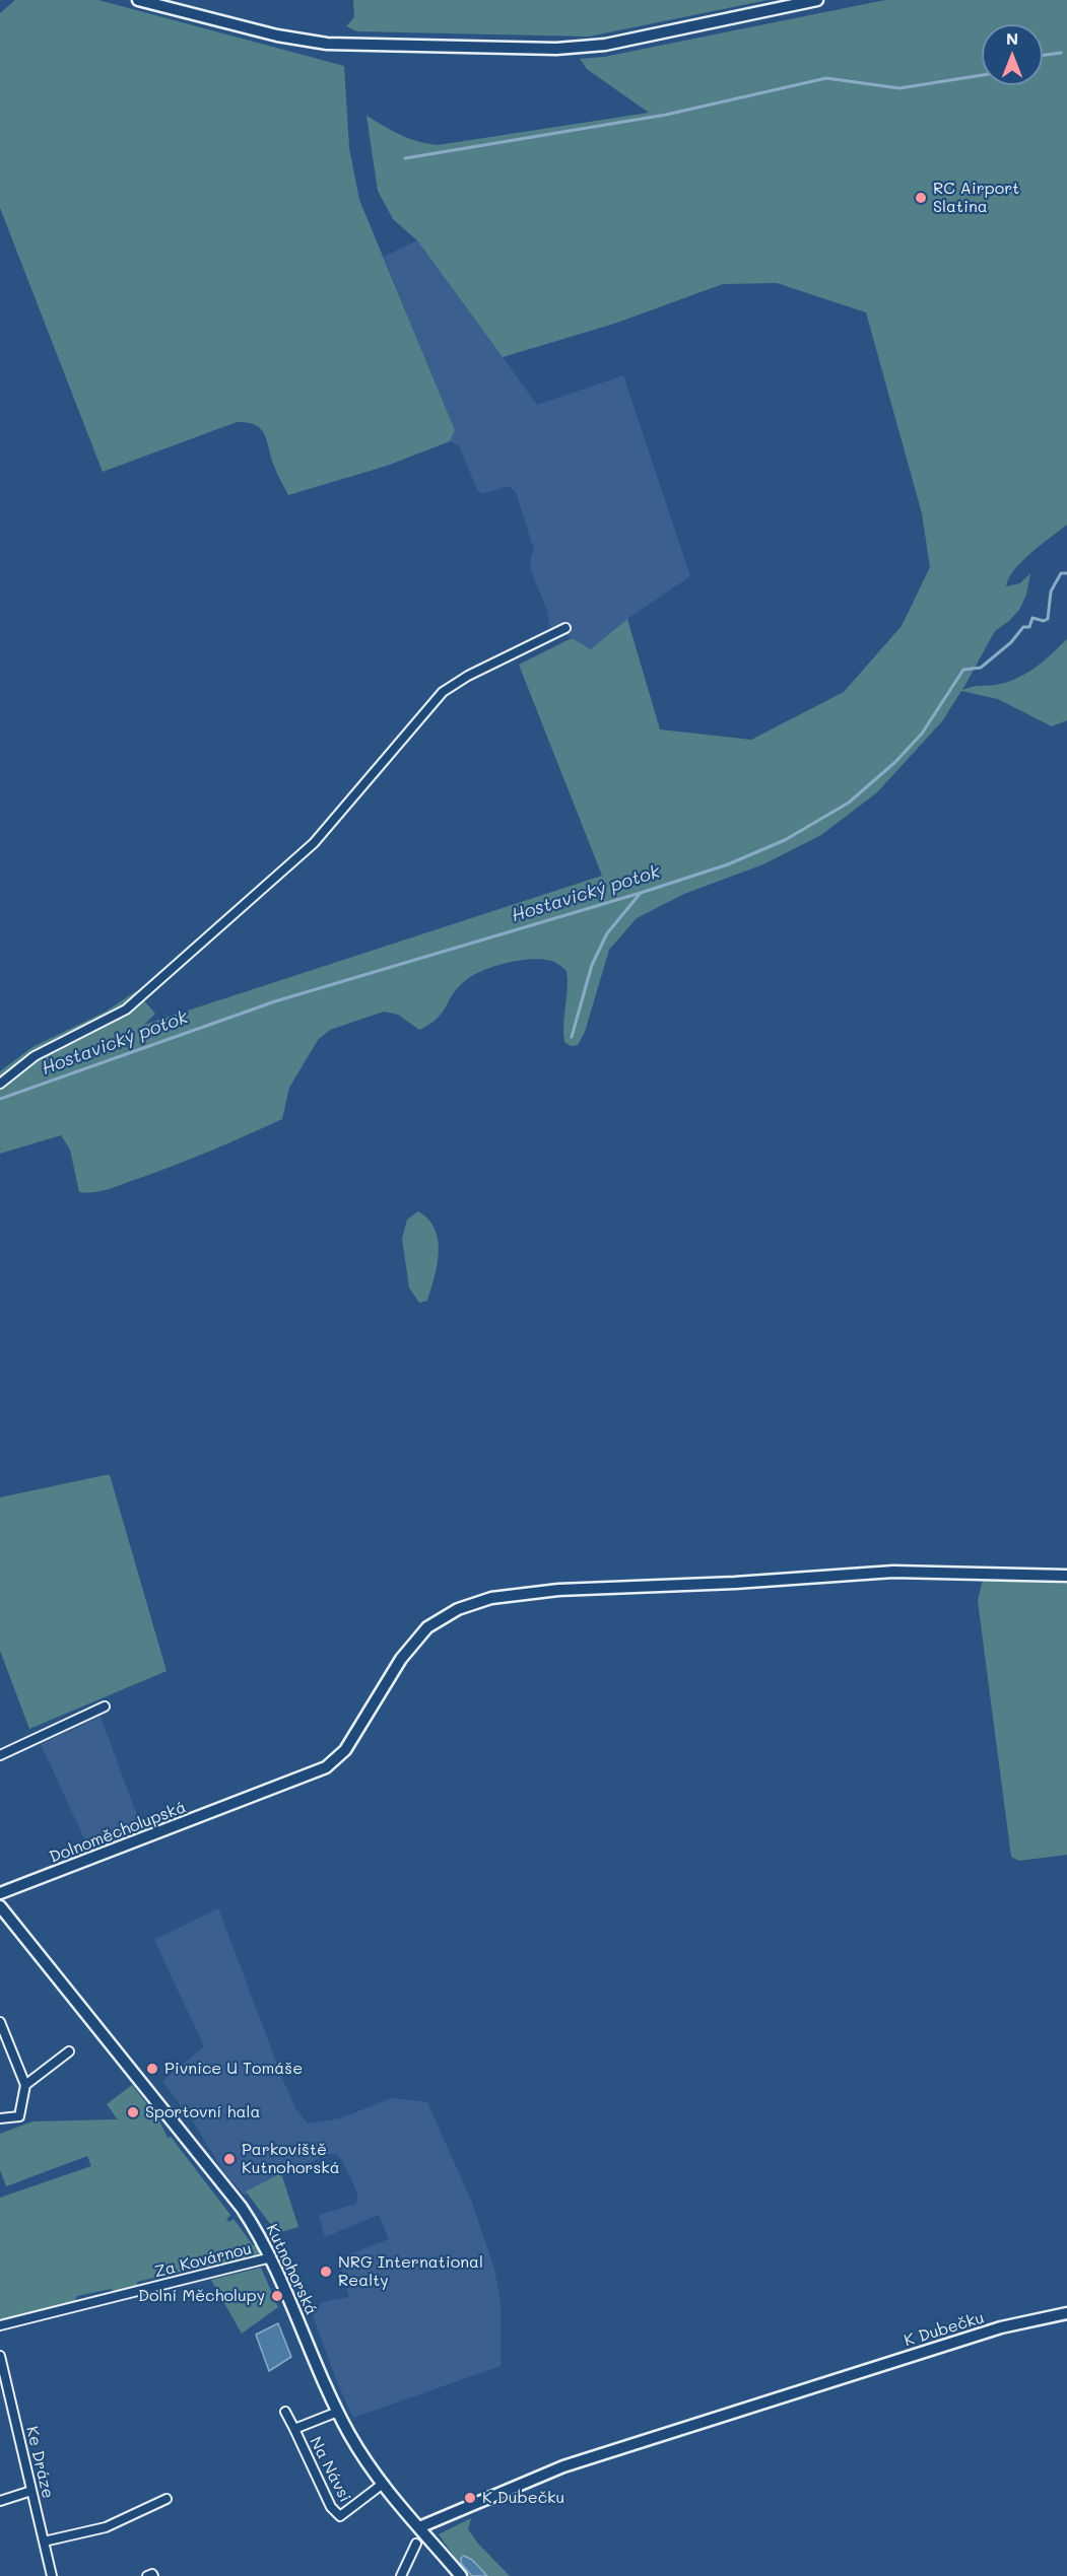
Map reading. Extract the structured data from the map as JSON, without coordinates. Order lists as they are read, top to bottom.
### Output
{
  "streets": {
    "street": [
      "Dolnoměcholupská",
      "Za Kovárnou",
      "Kutnohorská",
      "K Dubečku",
      "Ke Dráze",
      "Na Návsi"
    ]
  },
  "crossings": [
    ["Za Kovárnou", "Kutnohorská"],
    ["Kutnohorská", "K Dubečku"],
    ["Kutnohorská", "Na Návsi"]
  ],
  "water": ["Hostavický potok"],
  "places": [
    "RC Airport Slatina",
    "Pivnice U Tomáše",
    "Sportovní hala",
    "Parkoviště Kutnohorská",
    "NRG International Realty",
    "Dolní Měcholupy",
    "K Dubečku"
  ],
  "north": "top"
}
